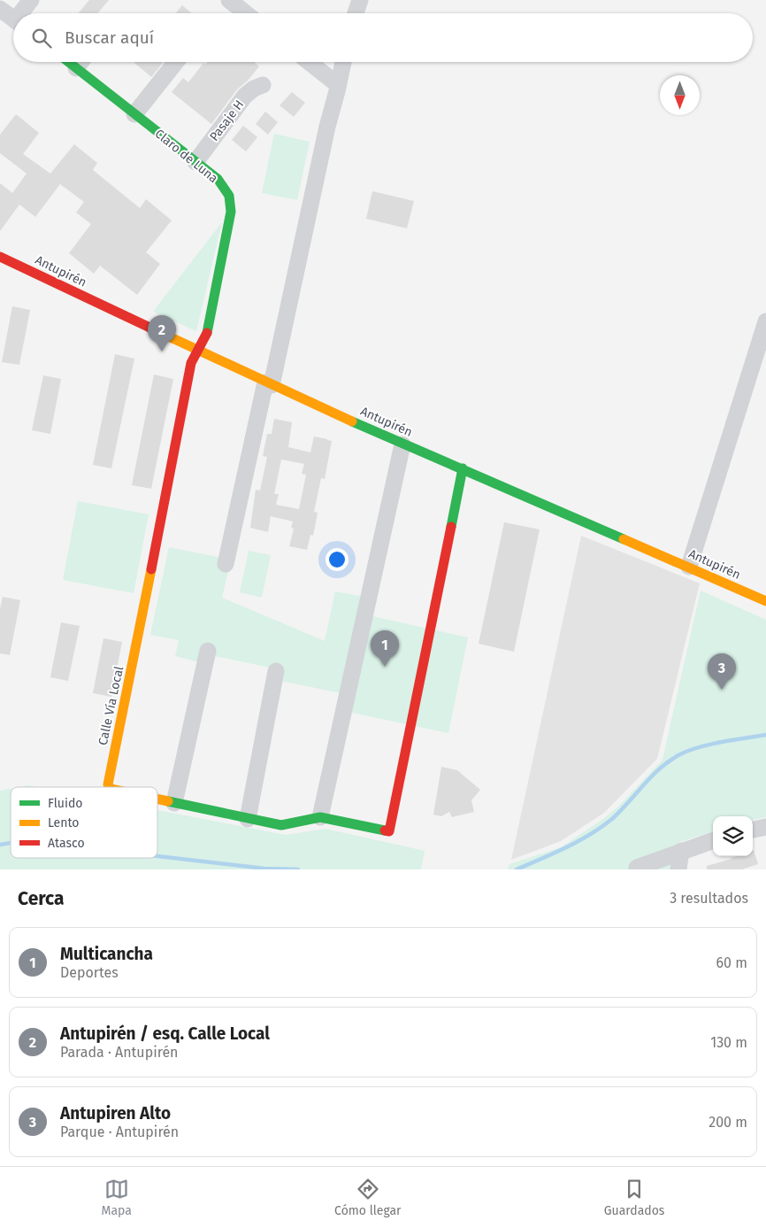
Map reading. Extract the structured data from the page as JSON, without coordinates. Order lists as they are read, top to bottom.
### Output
{
  "streets": {
    "street": [
      "Pasaje H",
      "Claro de Luna",
      "Antupirén",
      "Calle Vía Local"
    ]
  },
  "crossings": [
    ["Pasaje H", "Claro de Luna"],
    ["Claro de Luna", "Antupirén"],
    ["Claro de Luna", "Calle Vía Local"],
    ["Antupirén", "Calle Vía Local"]
  ],
  "legend": ["Fluido", "Lento", "Atasco"],
  "north": "bottom",
  "page": {
    "search": "Buscar aquí",
    "pins": ["2", "1", "3"],
    "heading": ["Cerca", "3 resultados"],
    "list": [
      {
        "mark": "1",
        "name": "Multicancha",
        "note": "Deportes",
        "value": "60 m"
      },
      {
        "mark": "2",
        "name": "Antupirén / esq. Calle Local",
        "note": "Parada · Antupirén",
        "value": "130 m"
      },
      {
        "mark": "3",
        "name": "Antupiren Alto",
        "note": "Parque · Antupirén",
        "value": "200 m"
      }
    ],
    "nav": ["Mapa", "Cómo llegar", "Guardados"]
  }
}
